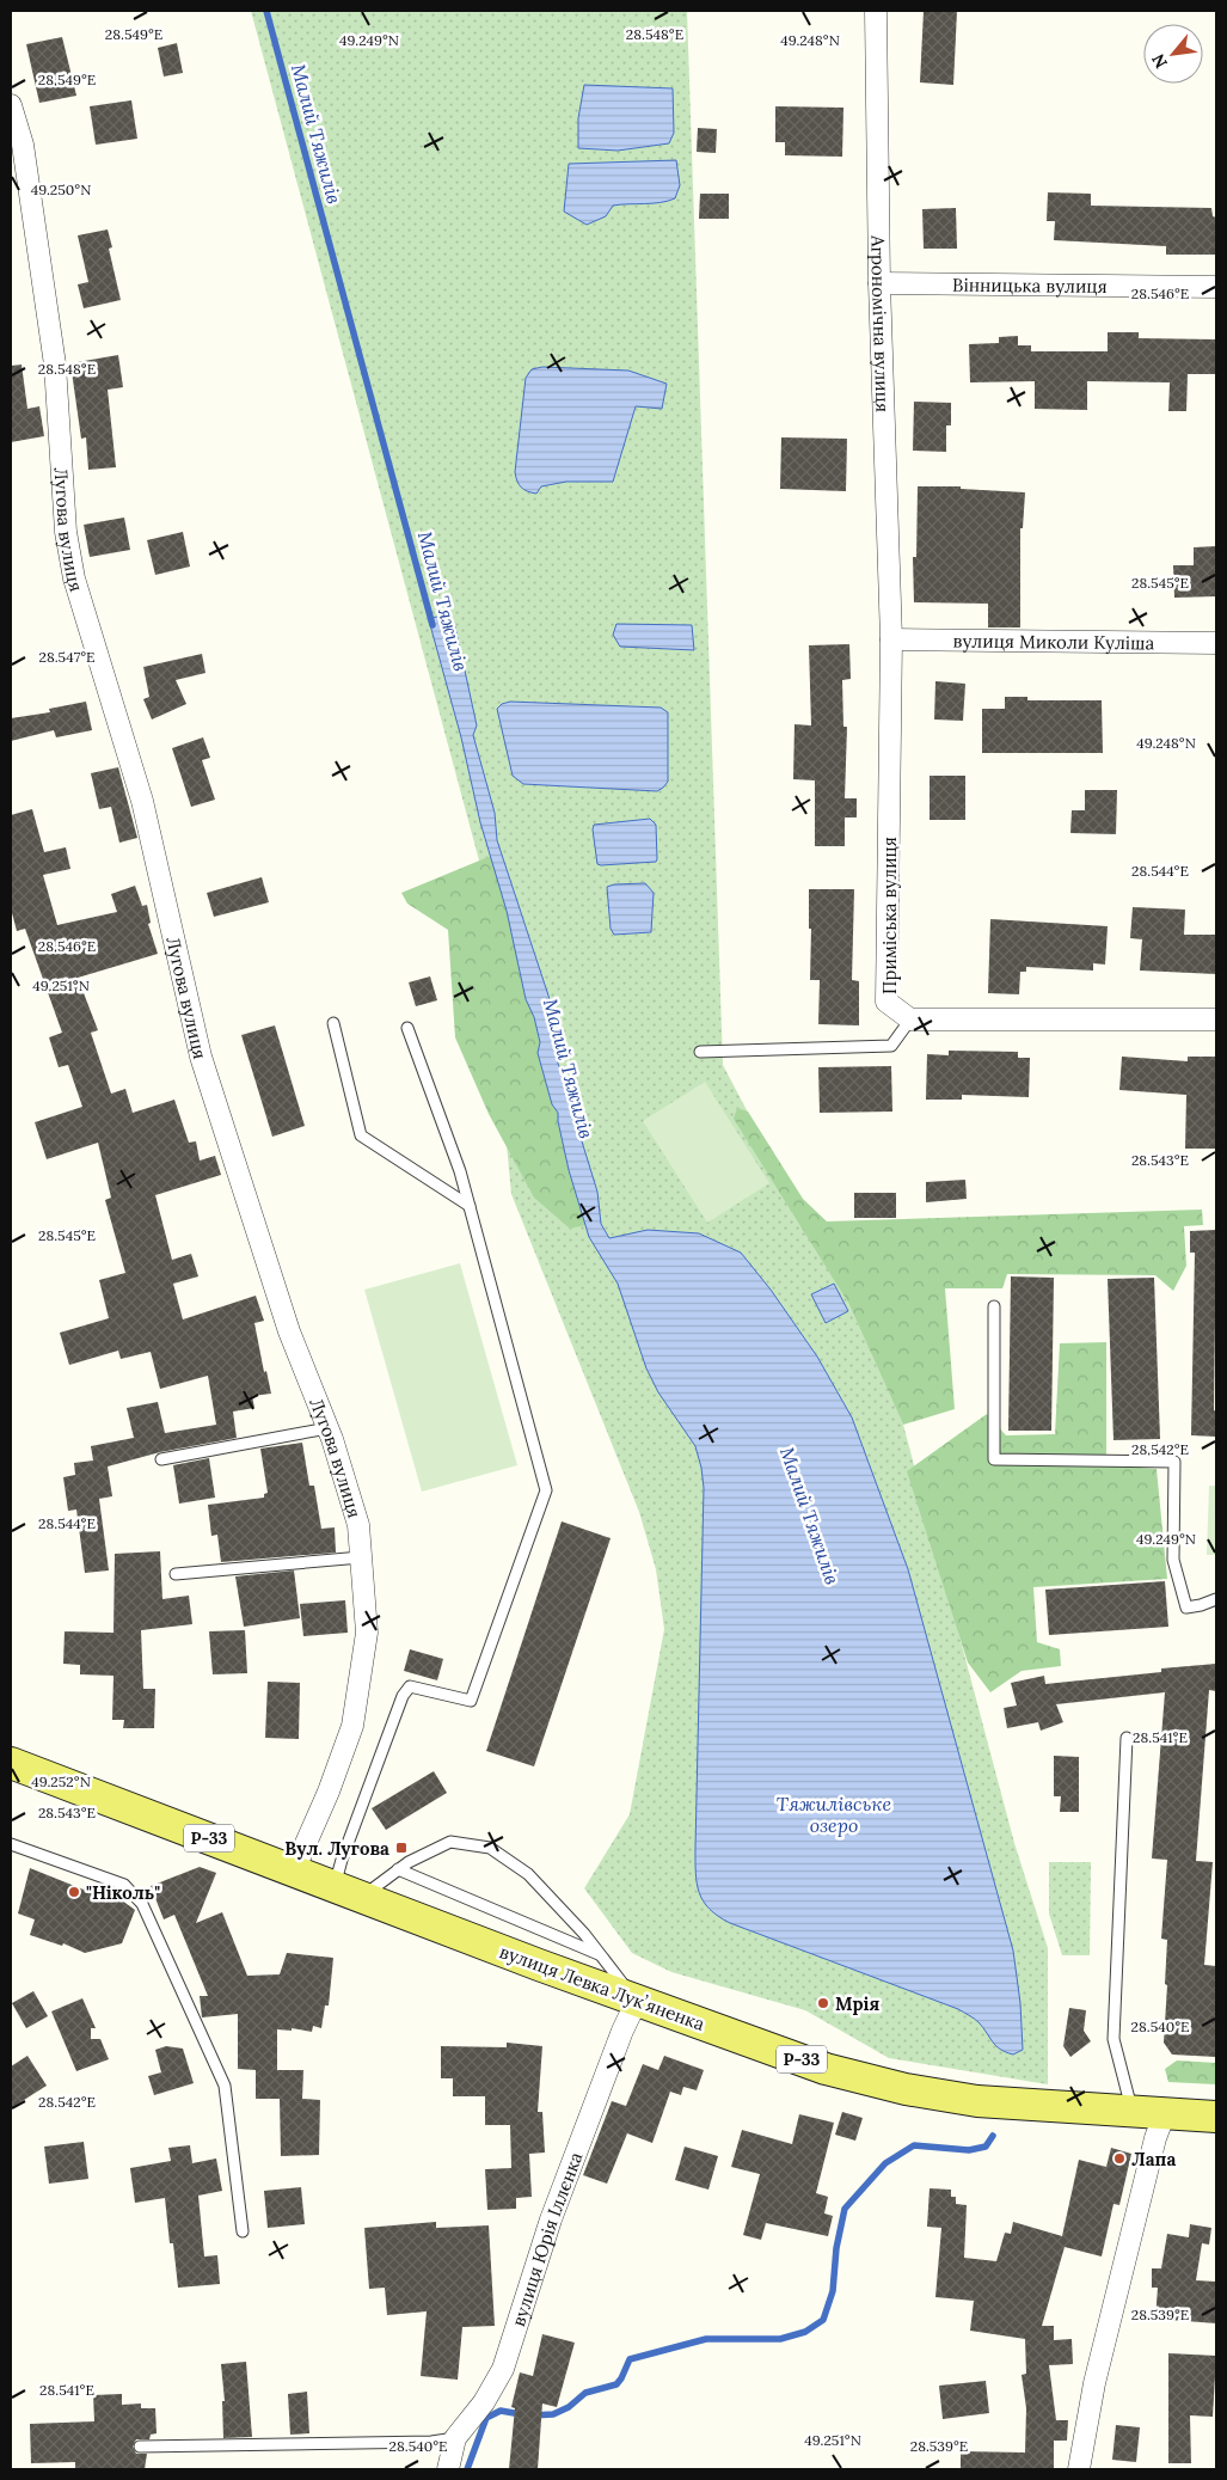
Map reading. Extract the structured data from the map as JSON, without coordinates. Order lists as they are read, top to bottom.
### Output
{
  "streets": {
    "main road": ["Р-33", "вулиця Левка Лукʼяненка"],
    "street": [
      "Вінницька вулиця",
      "Агрономічна вулиця",
      "Лугова вулиця",
      "вулиця Миколи Куліша",
      "Приміська вулиця",
      "вулиця Юрія Іллєнка"
    ]
  },
  "crossings": [
    ["Вінницька вулиця", "Агрономічна вулиця"],
    ["Агрономічна вулиця", "вулиця Миколи Куліша"],
    ["Агрономічна вулиця", "Приміська вулиця"],
    ["Лугова вулиця", "вулиця Левка Лукʼяненка"],
    ["вулиця Миколи Куліша", "Приміська вулиця"],
    ["вулиця Левка Лукʼяненка", "вулиця Юрія Іллєнка"]
  ],
  "water": ["Малий Тяжилів", "Тяжилівське озеро"],
  "places": {
    "transit": ["Вул. Лугова"],
    "other": ["\"Ніколь\"", "Мрія", "Лапа"]
  },
  "north": "bottom left",
  "coordinates": [
    "28.549°E",
    "28.548°E",
    "49.249°N",
    "49.248°N",
    "49.250°N",
    "28.546°E",
    "28.545°E",
    "28.547°E",
    "28.544°E",
    "49.251°N",
    "28.543°E",
    "28.542°E",
    "28.541°E",
    "49.252°N",
    "28.540°E",
    "28.539°E"
  ]
}
